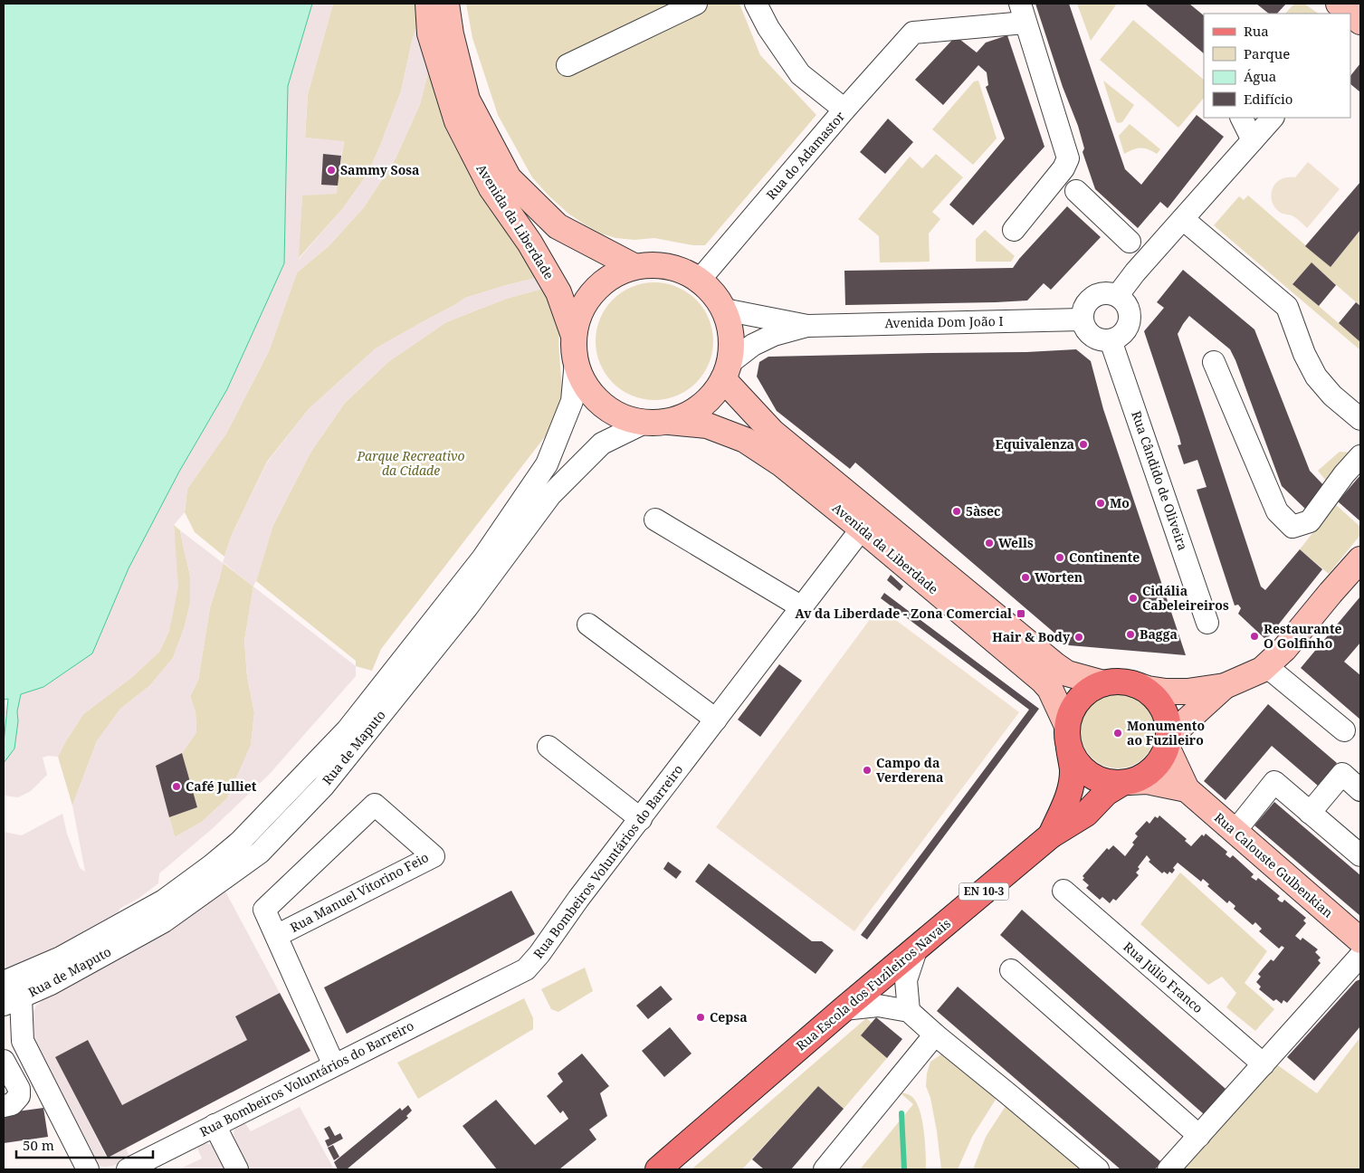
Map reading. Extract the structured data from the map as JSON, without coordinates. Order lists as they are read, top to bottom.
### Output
{
  "streets": {
    "main road": [
      "Avenida da Liberdade",
      "Rua Calouste Gulbenkian",
      "EN 10-3",
      "Rua Escola dos Fuzileiros Navais"
    ],
    "street": [
      "Rua do Adamastor",
      "Avenida Dom João I",
      "Rua Cândido de Oliveira",
      "Rua de Maputo",
      "Rua Bombeiros Voluntários do Barreiro",
      "Rua Manuel Vitorino Feio",
      "Rua Júlio Franco"
    ]
  },
  "crossings": [
    ["Rua do Adamastor", "Avenida da Liberdade"],
    ["Rua do Adamastor", "Avenida Dom João I"],
    ["Rua do Adamastor", "Rua de Maputo"],
    ["Avenida da Liberdade", "Avenida Dom João I"],
    ["Avenida da Liberdade", "Rua de Maputo"],
    ["Avenida da Liberdade", "Rua Bombeiros Voluntários do Barreiro"],
    ["Avenida da Liberdade", "Rua Calouste Gulbenkian"],
    ["Avenida da Liberdade", "Rua Escola dos Fuzileiros Navais"],
    ["Avenida Dom João I", "Rua Cândido de Oliveira"],
    ["Avenida Dom João I", "Rua de Maputo"],
    ["Rua Bombeiros Voluntários do Barreiro", "Rua Manuel Vitorino Feio"],
    ["Rua Calouste Gulbenkian", "Rua Escola dos Fuzileiros Navais"]
  ],
  "parks": ["Parque Recreativo da Cidade"],
  "places": {
    "other": [
      "Sammy Sosa",
      "Equivalenza",
      "Mo",
      "5àsec",
      "Wells",
      "Continente",
      "Worten",
      "Cidália Cabeleireiros",
      "Bagga",
      "Restaurante O Golfinho",
      "Hair & Body",
      "Monumento ao Fuzileiro",
      "Campo da Verderena",
      "Café Julliet",
      "Cepsa"
    ],
    "transit": ["Av da Liberdade - Zona Comercial"]
  },
  "legend": [
    "Rua",
    "Parque",
    "Água",
    "Edifício"
  ],
  "scale_bar": "50 m"
}
